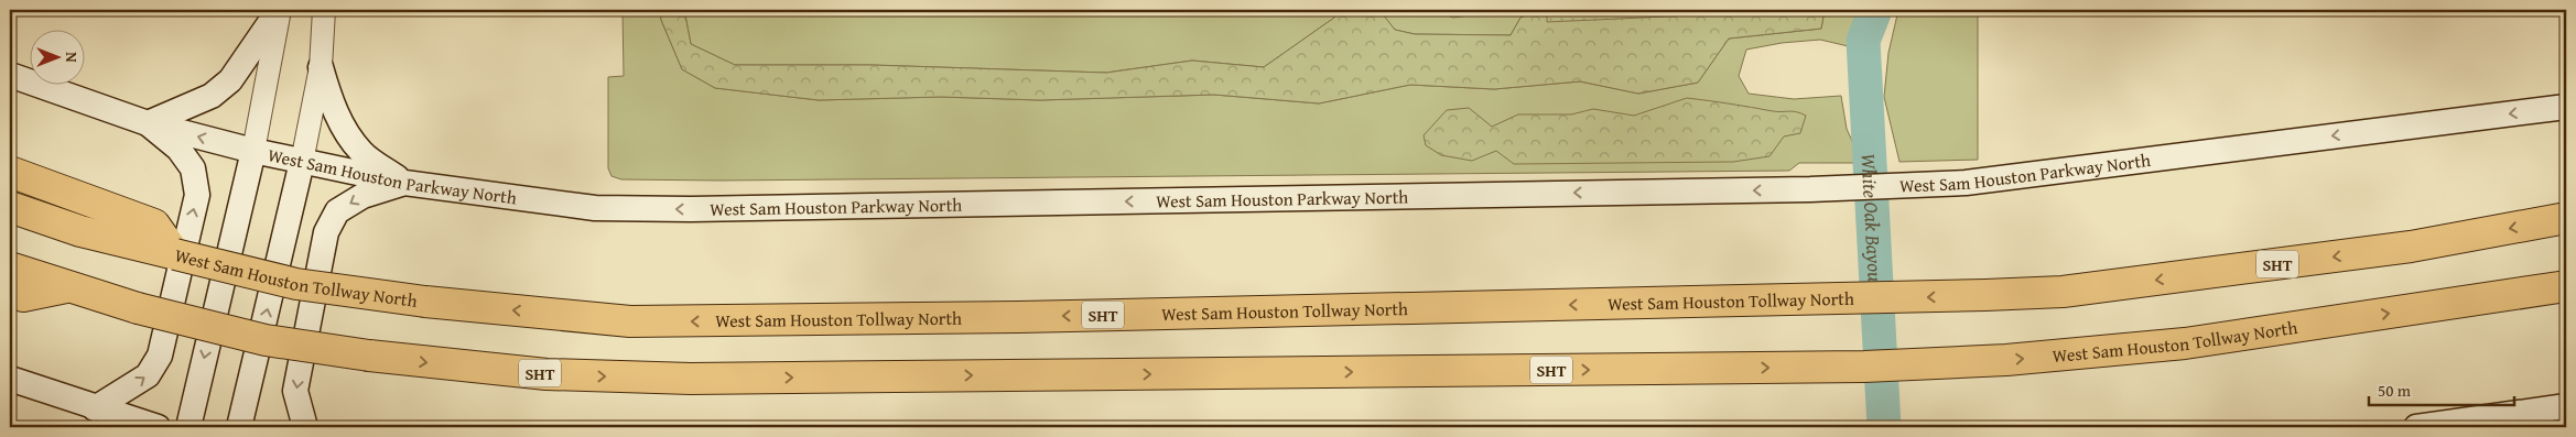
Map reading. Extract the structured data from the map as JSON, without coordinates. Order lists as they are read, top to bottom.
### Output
{
  "streets": {
    "highway": ["SHT", "West Sam Houston Tollway North"],
    "main road": ["West Sam Houston Parkway North"]
  },
  "one_way": ["West Sam Houston Parkway North"],
  "water": ["White Oak Bayou"],
  "scale_bar": "50 m",
  "north": "right"
}
